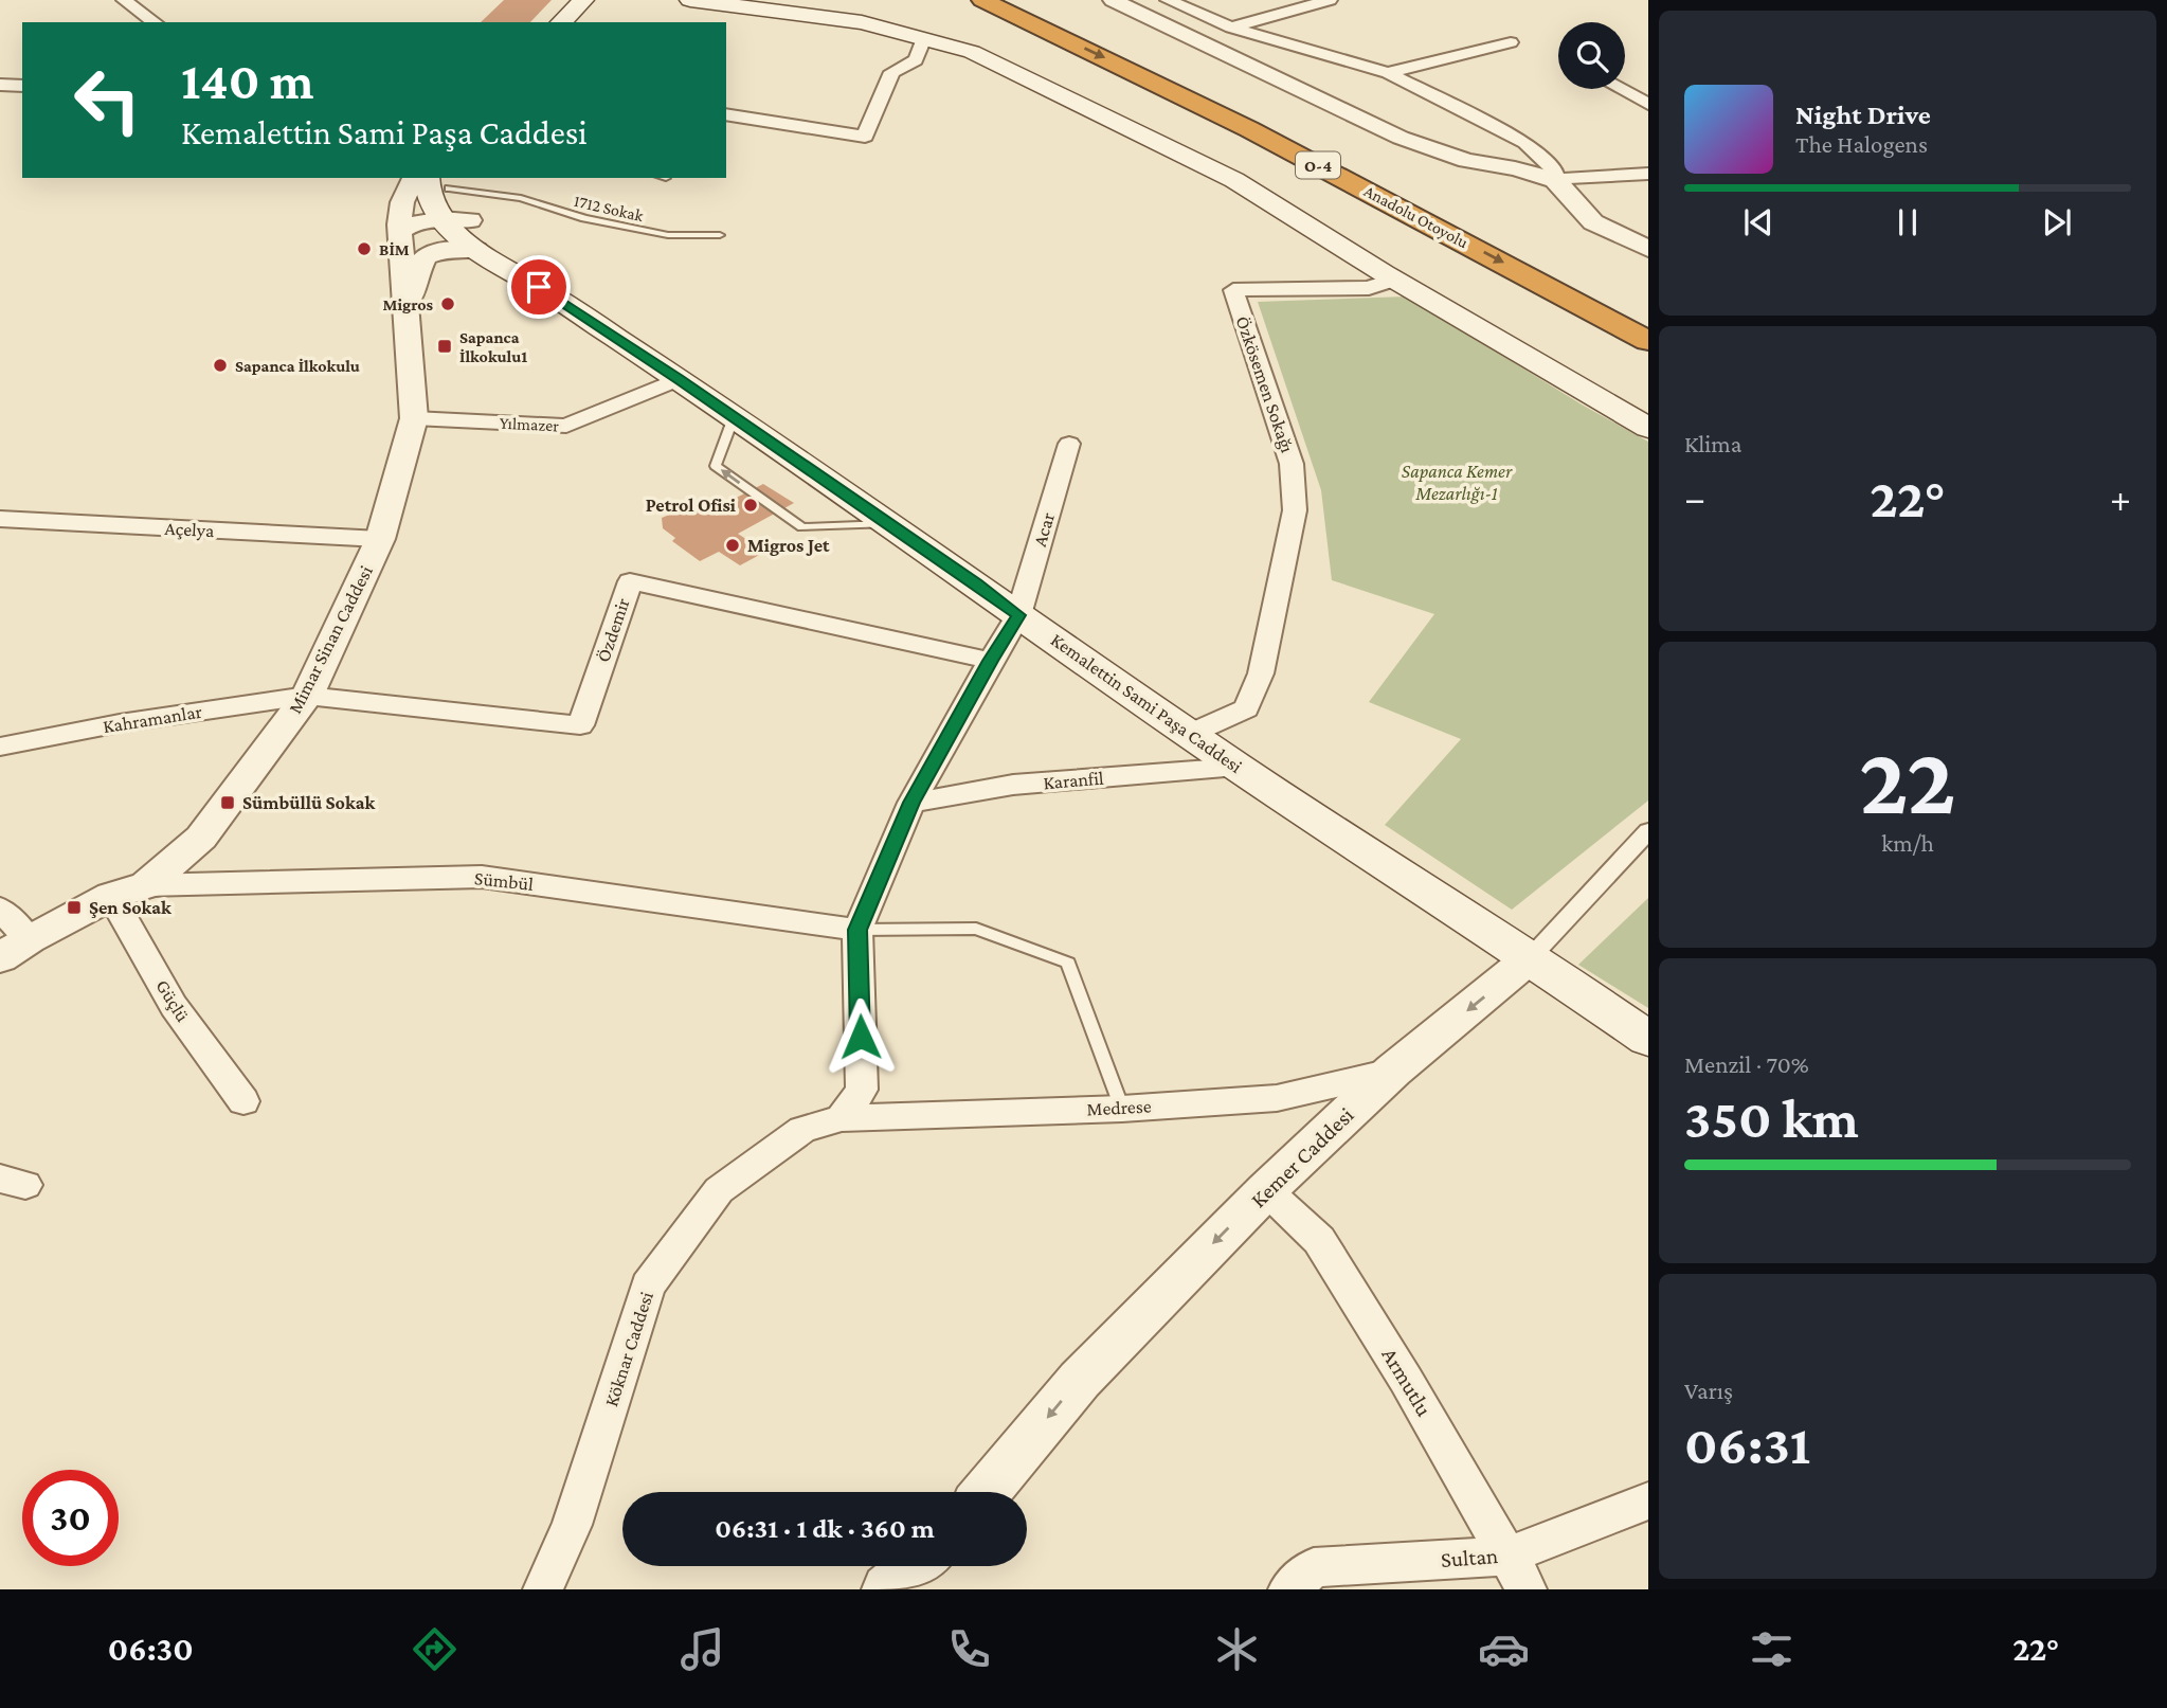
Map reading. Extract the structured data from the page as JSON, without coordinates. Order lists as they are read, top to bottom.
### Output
{
  "streets": {
    "highway": ["O-4", "Anadolu Otoyolu"],
    "main road": ["Kemalettin Sami Paşa Caddesi"],
    "street": [
      "Özkösemen Sokağı",
      "Yılmazer",
      "Açelya",
      "Acar",
      "Özdemir",
      "Mimar Sinan Caddesi",
      "Kahramanlar",
      "Karanfil",
      "Sümbül",
      "Güçlü",
      "Medrese",
      "Kemer Caddesi",
      "Köknar Caddesi",
      "Armutlu",
      "Sultan"
    ],
    "lane": ["1712 Sokak"]
  },
  "crossings": [
    ["1712 Sokak", "Kemalettin Sami Paşa Caddesi"],
    ["Özkösemen Sokağı", "Kemalettin Sami Paşa Caddesi"],
    ["Yılmazer", "Mimar Sinan Caddesi"],
    ["Yılmazer", "Kemalettin Sami Paşa Caddesi"],
    ["Açelya", "Mimar Sinan Caddesi"],
    ["Acar", "Kemalettin Sami Paşa Caddesi"],
    ["Özdemir", "Mimar Sinan Caddesi"],
    ["Özdemir", "Kahramanlar"],
    ["Mimar Sinan Caddesi", "Kahramanlar"],
    ["Mimar Sinan Caddesi", "Sümbül"],
    ["Mimar Sinan Caddesi", "Güçlü"],
    ["Kemalettin Sami Paşa Caddesi", "Karanfil"],
    ["Kemalettin Sami Paşa Caddesi", "Kemer Caddesi"],
    ["Medrese", "Kemer Caddesi"],
    ["Medrese", "Köknar Caddesi"],
    ["Kemer Caddesi", "Armutlu"],
    ["Armutlu", "Sultan"]
  ],
  "one_way": ["Kemer Caddesi"],
  "parks": ["Sapanca Kemer Mezarlığı-1"],
  "places": {
    "other": [
      "BİM",
      "Migros",
      "Sapanca İlkokulu",
      "Petrol Ofisi",
      "Migros Jet"
    ],
    "transit": ["Sapanca İlkokulu1", "Sümbüllü Sokak", "Şen Sokak"]
  },
  "page": {
    "turn": ["140 m", "Kemalettin Sami Paşa Caddesi"],
    "song": ["Night Drive", "The Halogens"],
    "tile": [
      "Klima",
      ["22", "km/h"],
      ["Menzil · 70%", "350 km"],
      ["Varış", "06:31"]
    ],
    "heat": ["−", "22°", "+"],
    "limit": "30",
    "trip": "06:31 · 1 dk · 360 m",
    "tabs": ["06:30", "22°"]
  }
}
